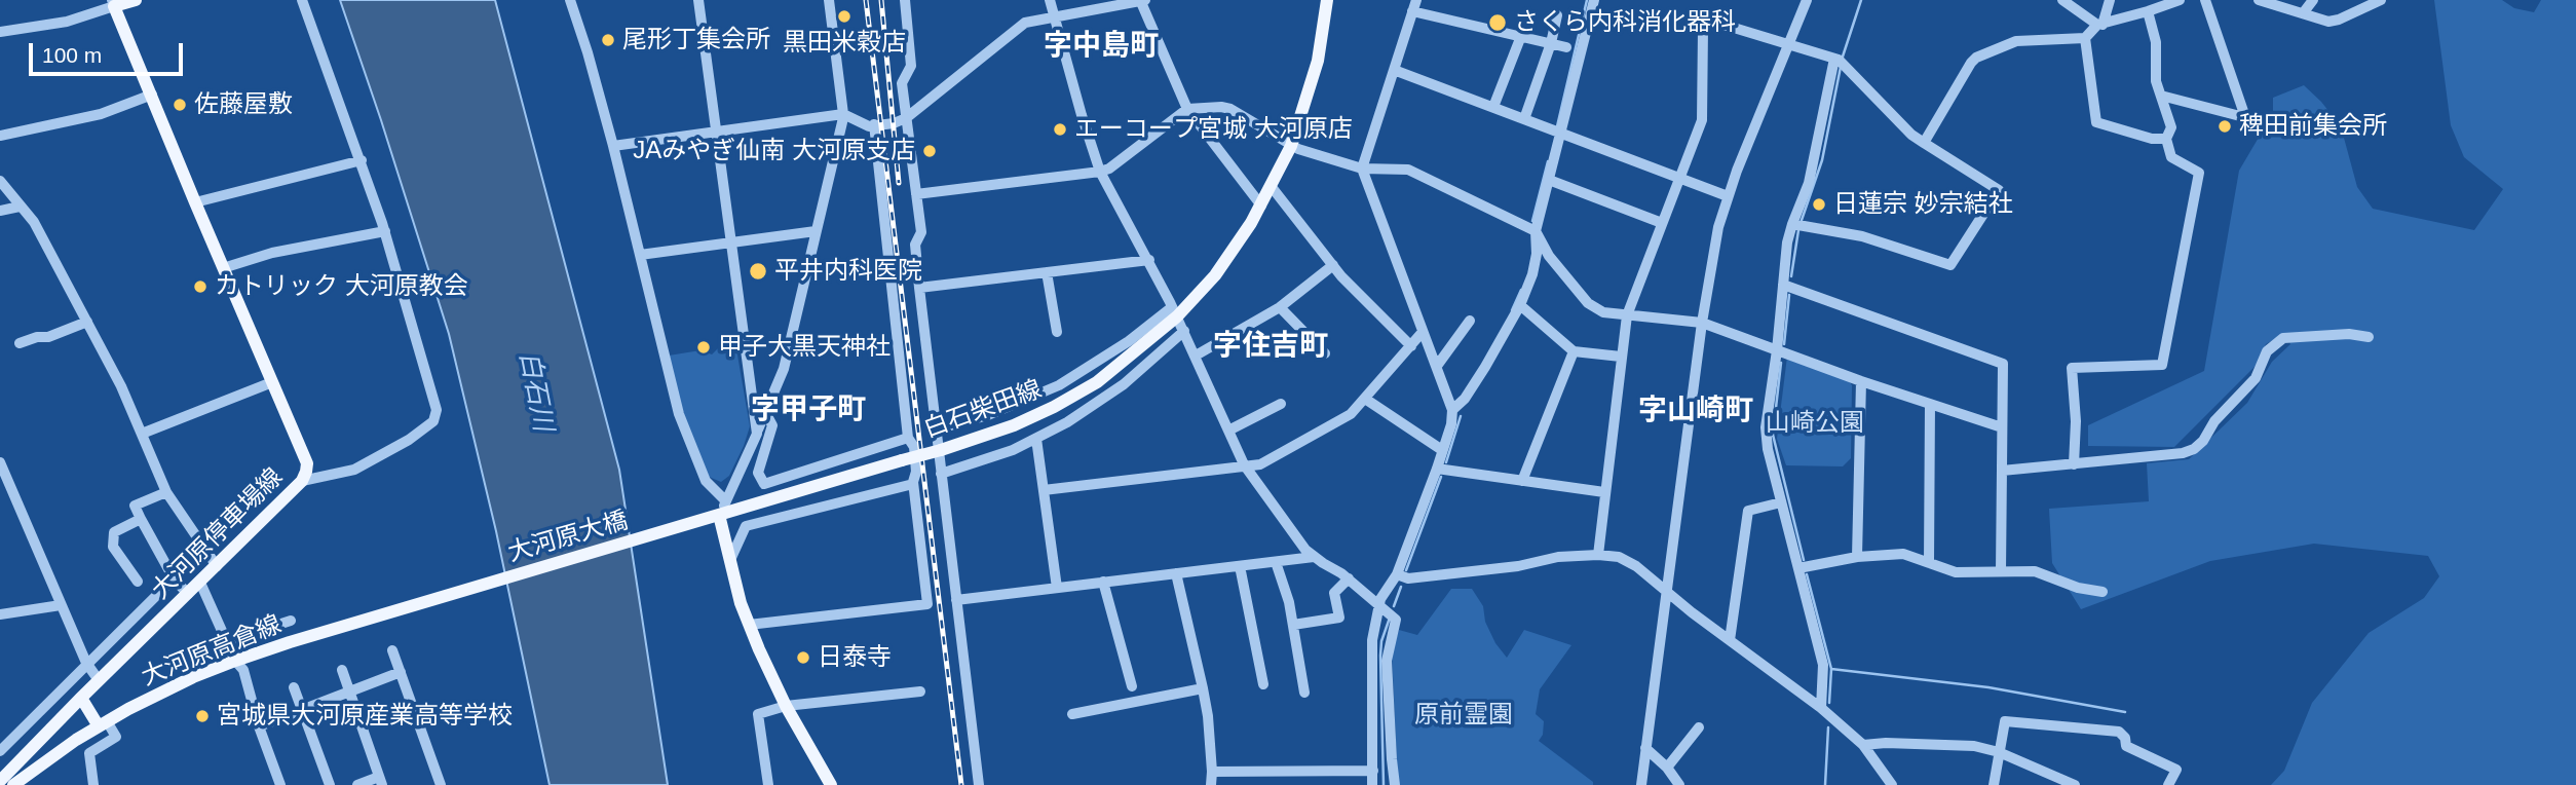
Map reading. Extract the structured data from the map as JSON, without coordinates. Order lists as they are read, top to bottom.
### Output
{
  "streets": {
    "main road": [
      "白石柴田線",
      "大河原停車場線",
      "大河原大橋",
      "大河原高倉線"
    ]
  },
  "crossings": [
    ["白石柴田線", "大河原大橋"],
    ["大河原大橋", "大河原高倉線"]
  ],
  "districts": [
    "字中島町",
    "字住吉町",
    "字甲子町",
    "字山崎町"
  ],
  "water": ["白石川"],
  "parks": ["山崎公園", "原前霊園"],
  "places": [
    "黒田米穀店",
    "さくら内科消化器科",
    "尾形丁集会所",
    "佐藤屋敷",
    "稗田前集会所",
    "エーコープ宮城 大河原店",
    "JAみやぎ仙南 大河原支店",
    "日蓮宗 妙宗結社",
    "平井内科医院",
    "カトリック 大河原教会",
    "甲子大黒天神社",
    "日泰寺",
    "宮城県大河原産業高等学校"
  ],
  "scale_bar": "100 m"
}
